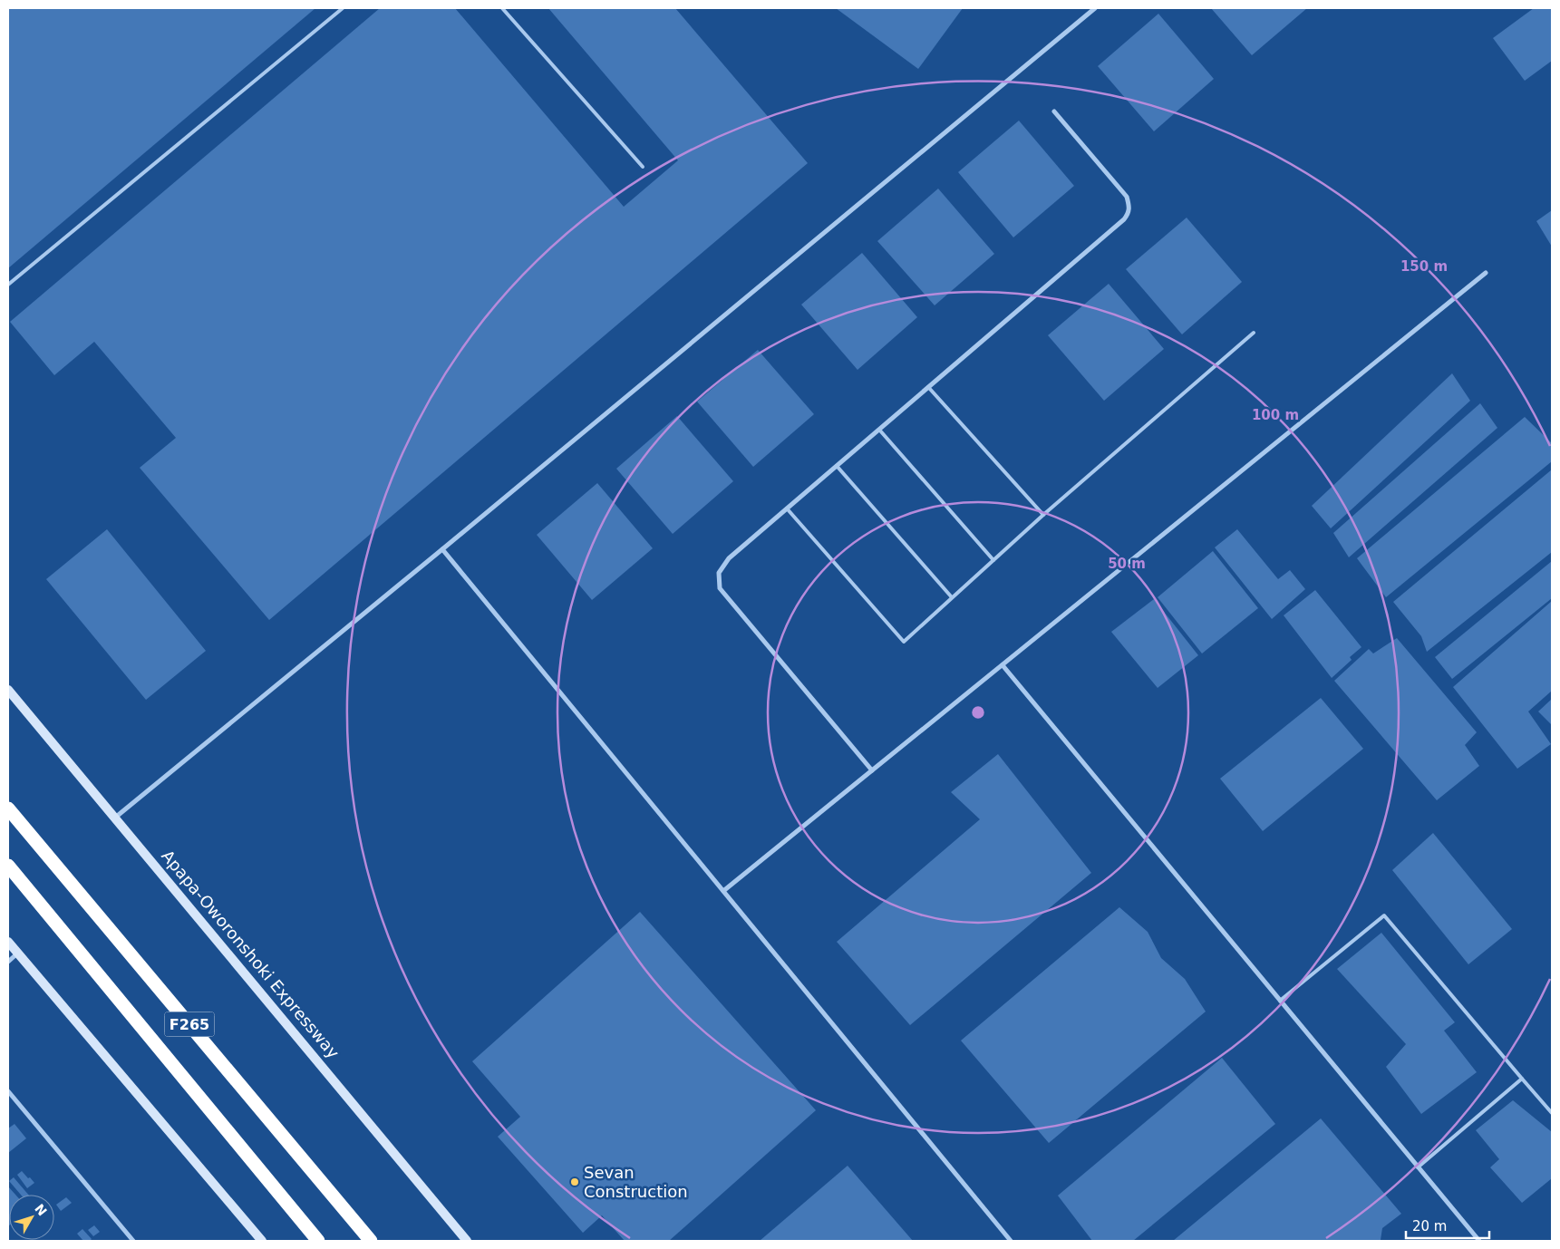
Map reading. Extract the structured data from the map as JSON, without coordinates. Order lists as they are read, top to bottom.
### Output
{
  "streets": {
    "highway": ["F265"],
    "main road": ["Apapa-Oworonshoki Expressway"]
  },
  "places": ["Sevan Construction"],
  "scale_bar": "20 m",
  "north": "top right",
  "rings": ["150 m", "100 m", "50 m"]
}
